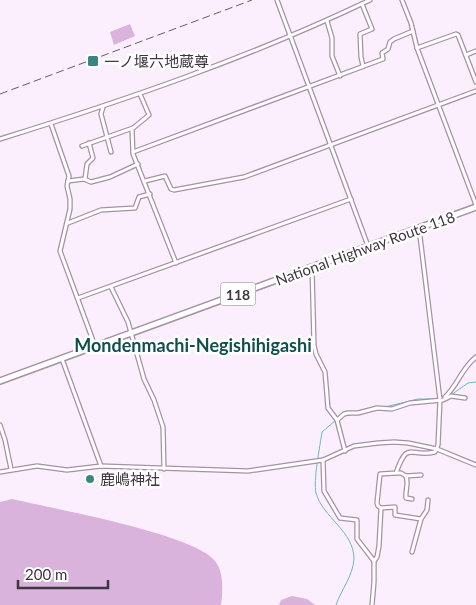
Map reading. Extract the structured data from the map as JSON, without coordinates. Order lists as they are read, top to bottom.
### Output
{
  "streets": {
    "highway": ["National Highway Route 118", "118"]
  },
  "districts": ["Mondenmachi-Negishihigashi"],
  "places": {
    "transit": ["一ノ堰六地蔵尊"],
    "other": ["鹿嶋神社"]
  },
  "scale_bar": "200 m"
}
